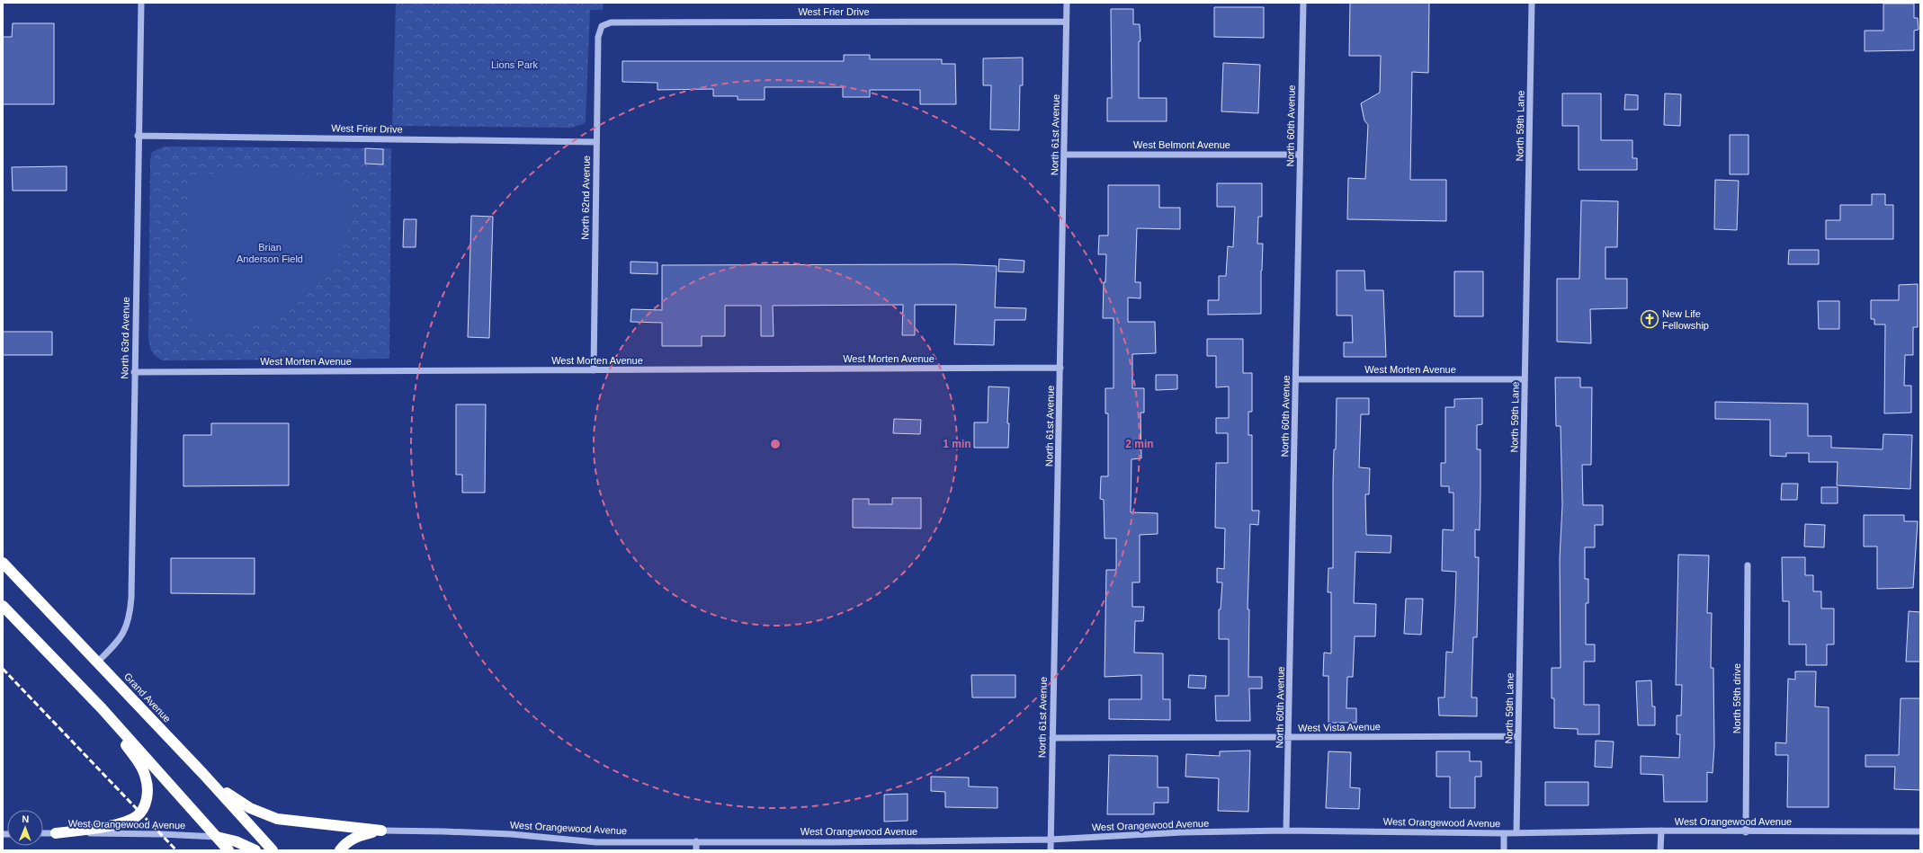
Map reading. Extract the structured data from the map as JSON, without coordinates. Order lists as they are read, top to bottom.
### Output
{
  "streets": {
    "highway": ["Grand Avenue"],
    "street": [
      "West Frier Drive",
      "North 60th Avenue",
      "North 59th Lane",
      "North 61st Avenue",
      "West Belmont Avenue",
      "North 62nd Avenue",
      "North 63rd Avenue",
      "West Morten Avenue",
      "North 59th drive",
      "West Vista Avenue",
      "West Orangewood Avenue"
    ]
  },
  "crossings": [
    ["West Frier Drive", "North 61st Avenue"],
    ["West Frier Drive", "North 62nd Avenue"],
    ["West Frier Drive", "North 63rd Avenue"],
    ["North 60th Avenue", "West Belmont Avenue"],
    ["North 60th Avenue", "West Morten Avenue"],
    ["North 60th Avenue", "West Vista Avenue"],
    ["North 60th Avenue", "West Orangewood Avenue"],
    ["North 59th Lane", "West Morten Avenue"],
    ["North 59th Lane", "West Vista Avenue"],
    ["North 59th Lane", "West Orangewood Avenue"],
    ["North 61st Avenue", "West Belmont Avenue"],
    ["North 61st Avenue", "West Morten Avenue"],
    ["North 61st Avenue", "West Vista Avenue"],
    ["North 61st Avenue", "West Orangewood Avenue"],
    ["North 62nd Avenue", "West Morten Avenue"],
    ["North 63rd Avenue", "West Morten Avenue"],
    ["North 63rd Avenue", "Grand Avenue"],
    ["North 59th drive", "West Orangewood Avenue"]
  ],
  "parks": ["Lions Park", "Brian Anderson Field"],
  "places": {
    "church": ["New Life Fellowship"]
  },
  "north": "top",
  "rings": ["1 min", "2 min"]
}
